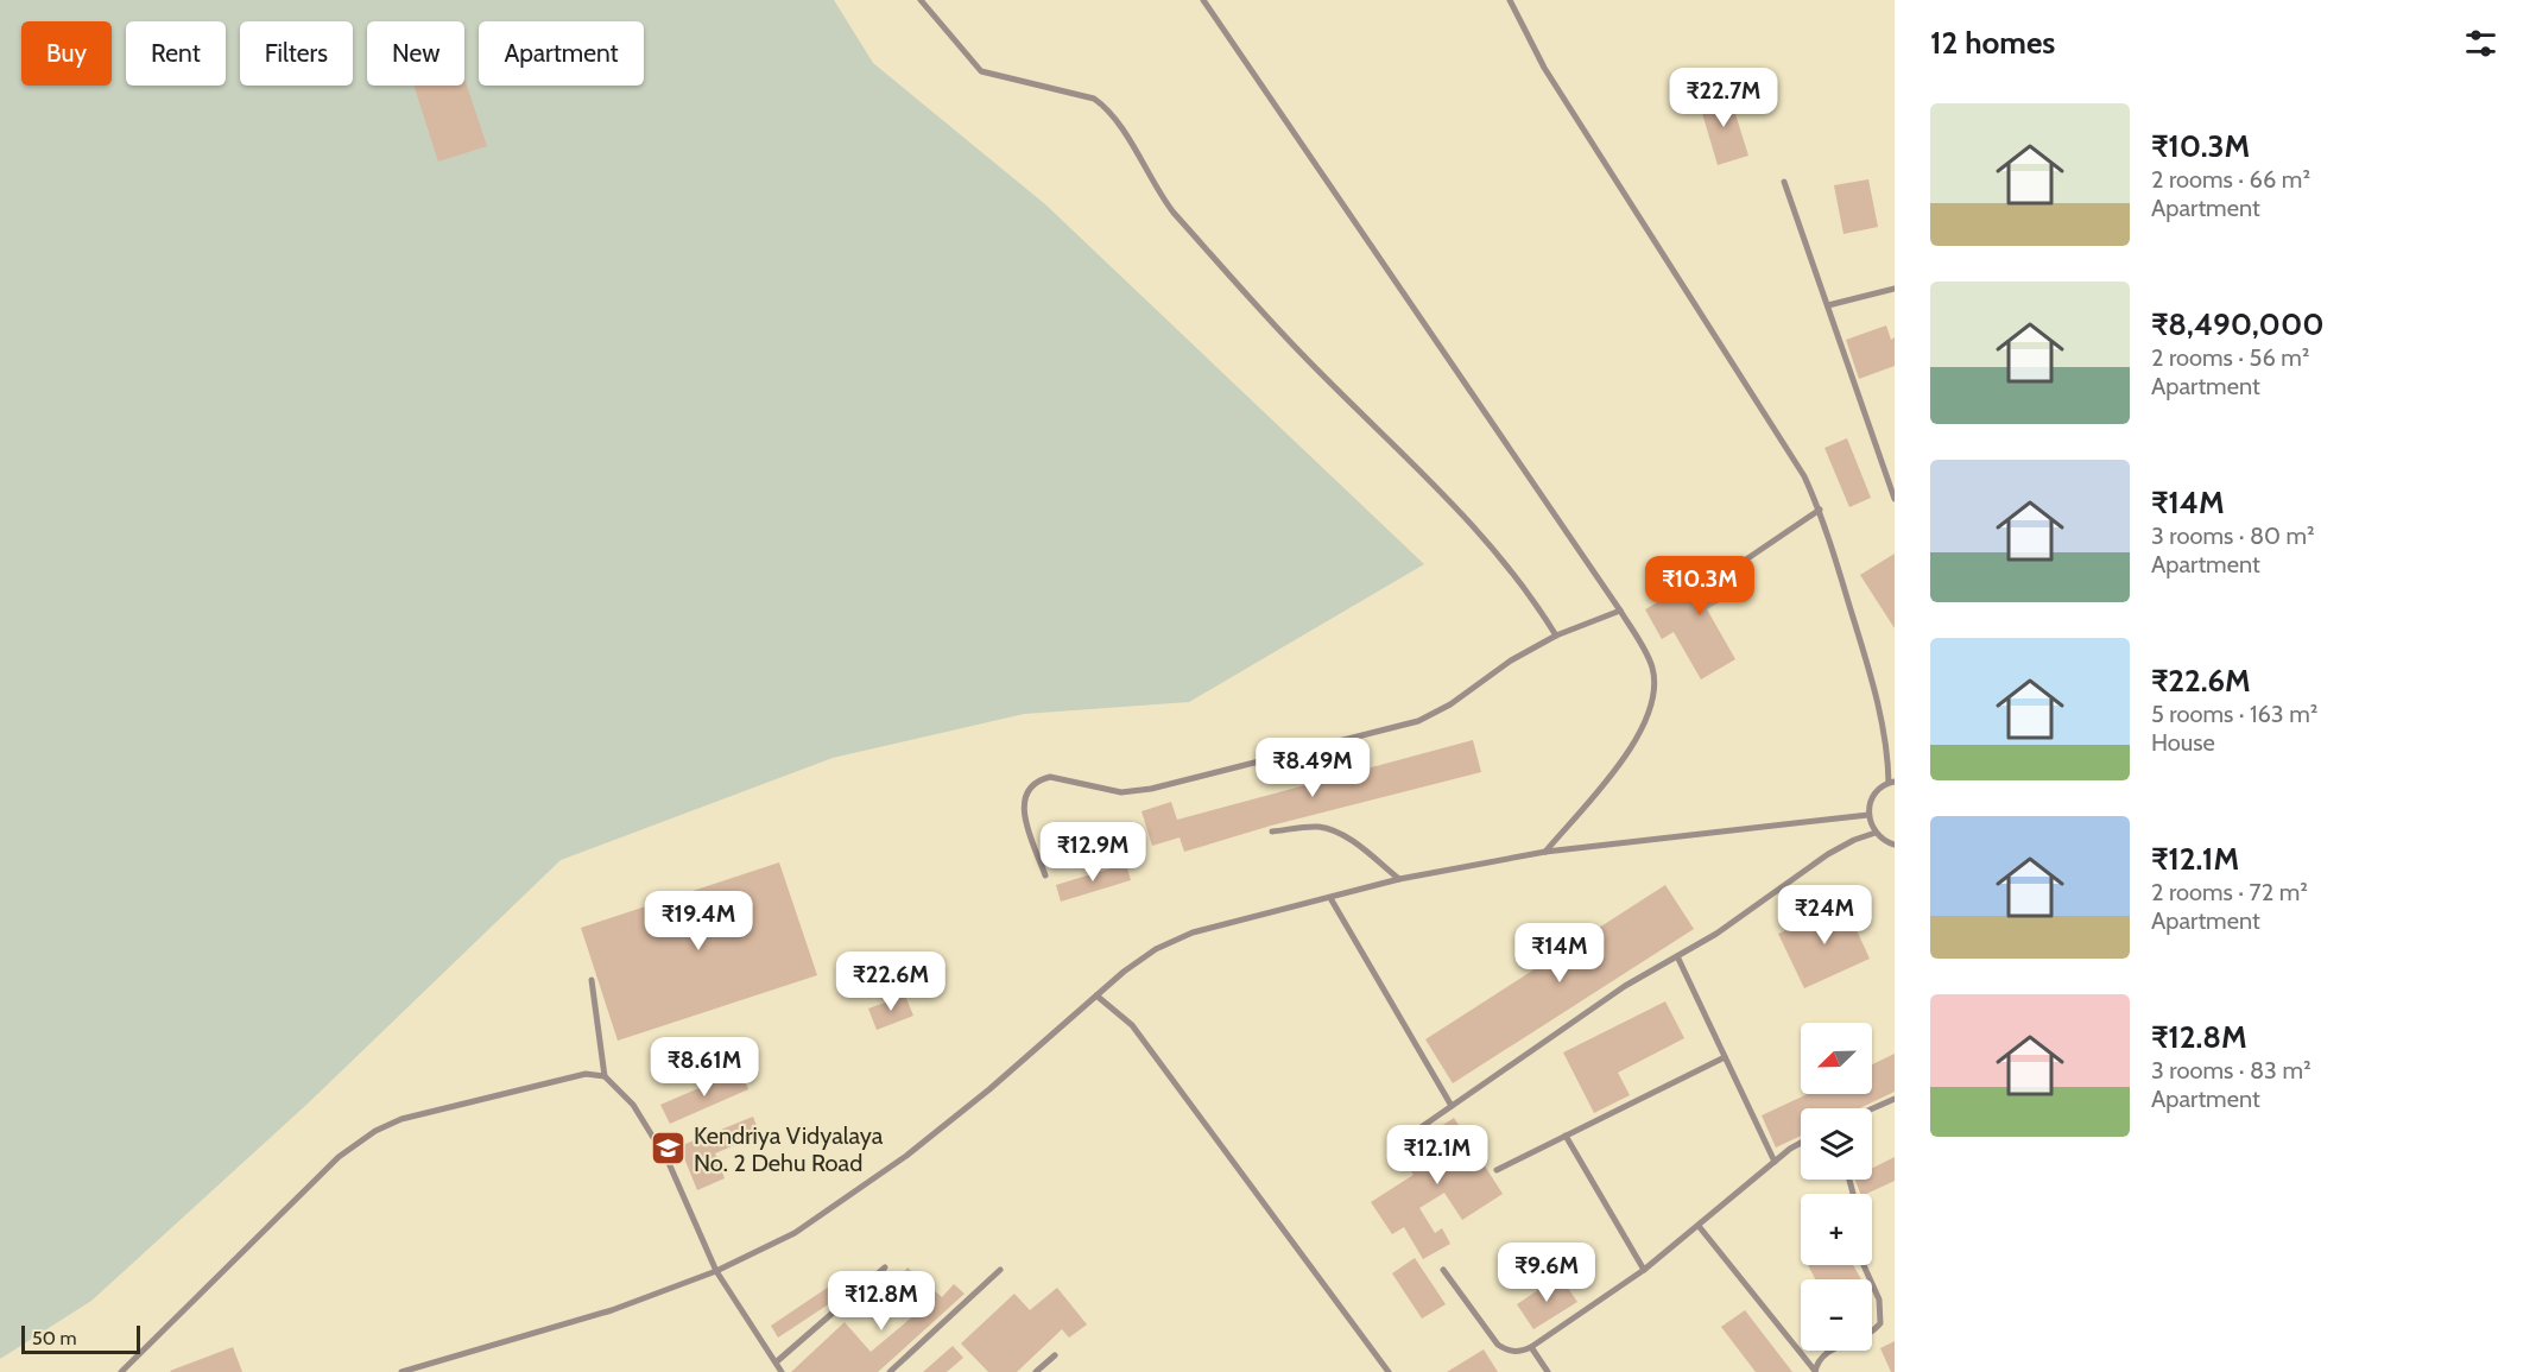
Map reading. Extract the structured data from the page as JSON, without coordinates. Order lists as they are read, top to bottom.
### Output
{
  "places": {
    "school or university": ["Kendriya Vidyalaya No. 2 Dehu Road"]
  },
  "scale_bar": "50 m",
  "north": "bottom left",
  "page": {
    "heading": "12 homes",
    "chip": [
      "Buy",
      "Rent",
      "Filters",
      "New",
      "Apartment"
    ],
    "price": [
      "₹22.7M",
      "₹10.3M",
      "₹8.49M",
      "₹12.9M",
      "₹24M",
      "₹19.4M",
      "₹14M",
      "₹22.6M",
      "₹8.61M",
      "₹12.1M",
      "₹9.6M",
      "₹12.8M"
    ],
    "list": [
      {
        "name": "₹10.3M",
        "note": "2 rooms · 66 m² · Apartment"
      },
      {
        "name": "₹8,490,000",
        "note": "2 rooms · 56 m² · Apartment"
      },
      {
        "name": "₹14M",
        "note": "3 rooms · 80 m² · Apartment"
      },
      {
        "name": "₹22.6M",
        "note": "5 rooms · 163 m² · House"
      },
      {
        "name": "₹12.1M",
        "note": "2 rooms · 72 m² · Apartment"
      },
      {
        "name": "₹12.8M",
        "note": "3 rooms · 83 m² · Apartment"
      }
    ],
    "map_buttons": ["+", "−"],
    "scale": "50 m"
  }
}
